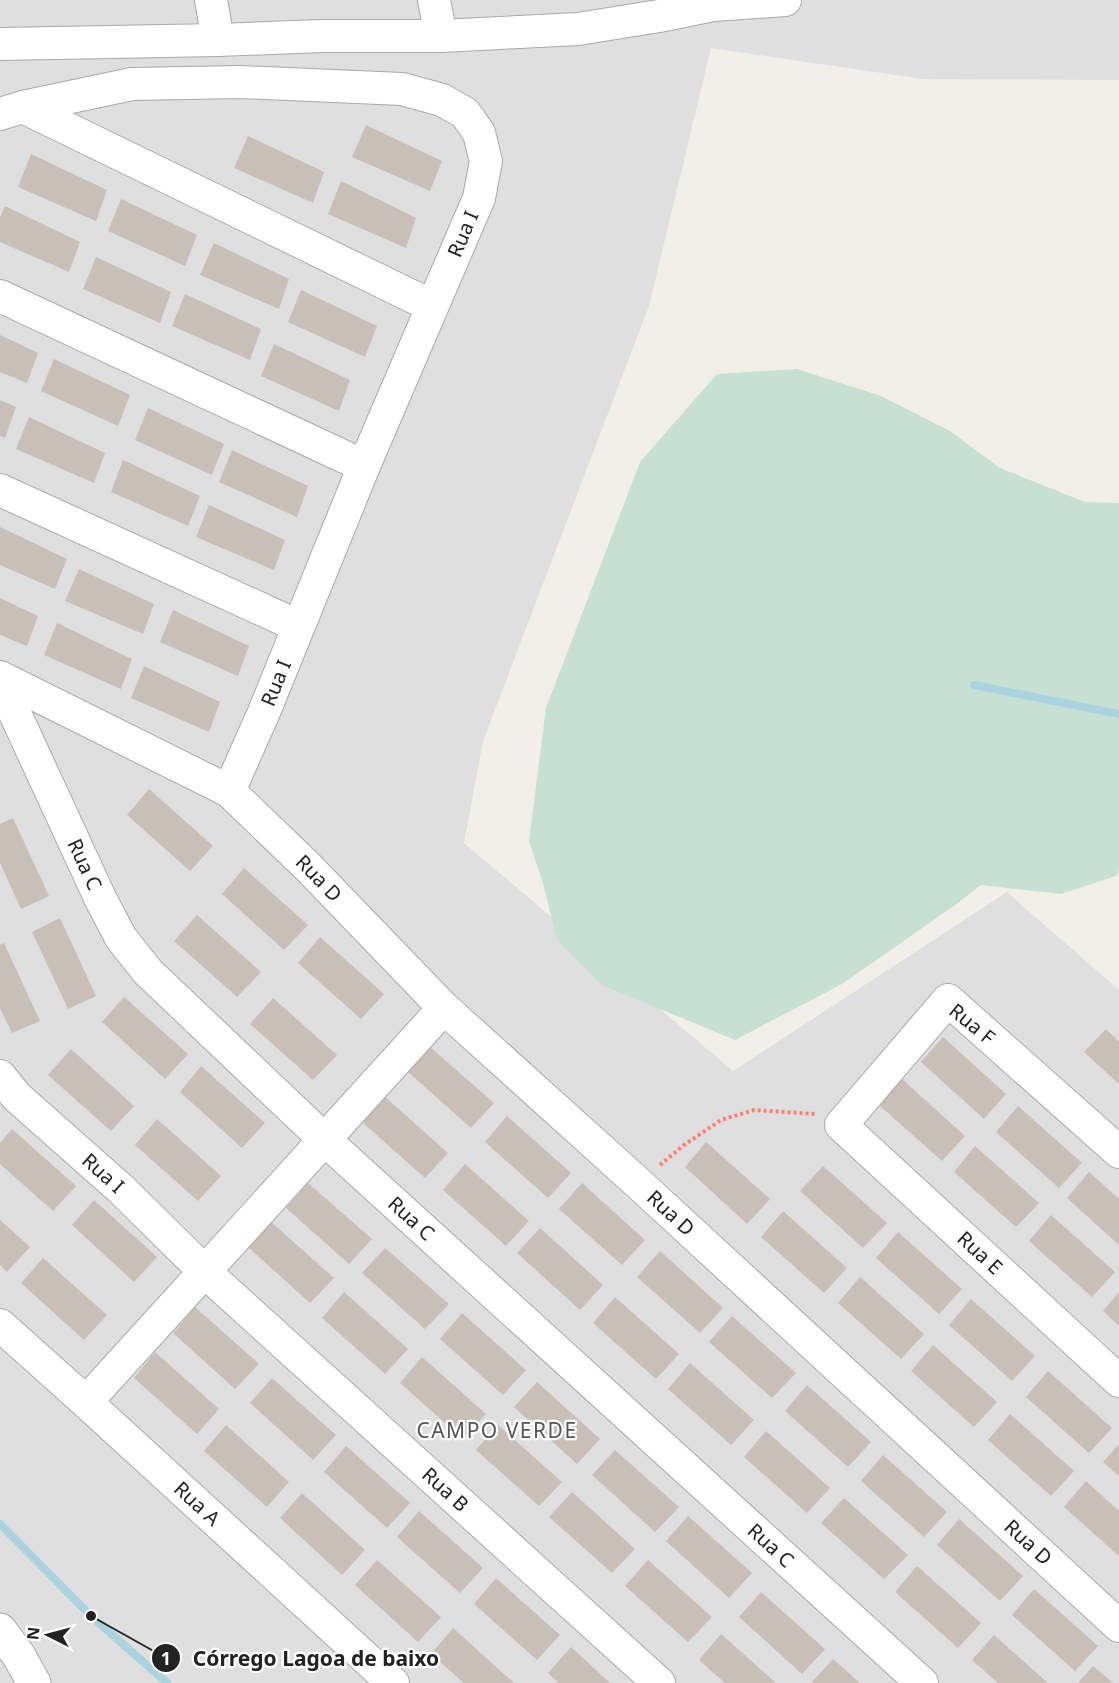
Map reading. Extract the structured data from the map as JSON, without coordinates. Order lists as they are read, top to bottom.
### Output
{
  "streets": {
    "street": [
      "Rua I",
      "Rua C",
      "Rua D",
      "Rua F",
      "Rua E",
      "Rua B",
      "Rua A"
    ]
  },
  "crossings": [
    ["Rua I", "Rua D"],
    ["Rua I", "Rua B"],
    ["Rua C", "Rua D"],
    ["Rua F", "Rua E"]
  ],
  "districts": ["CAMPO VERDE"],
  "places": ["Córrego Lagoa de baixo"],
  "north": "left"
}
